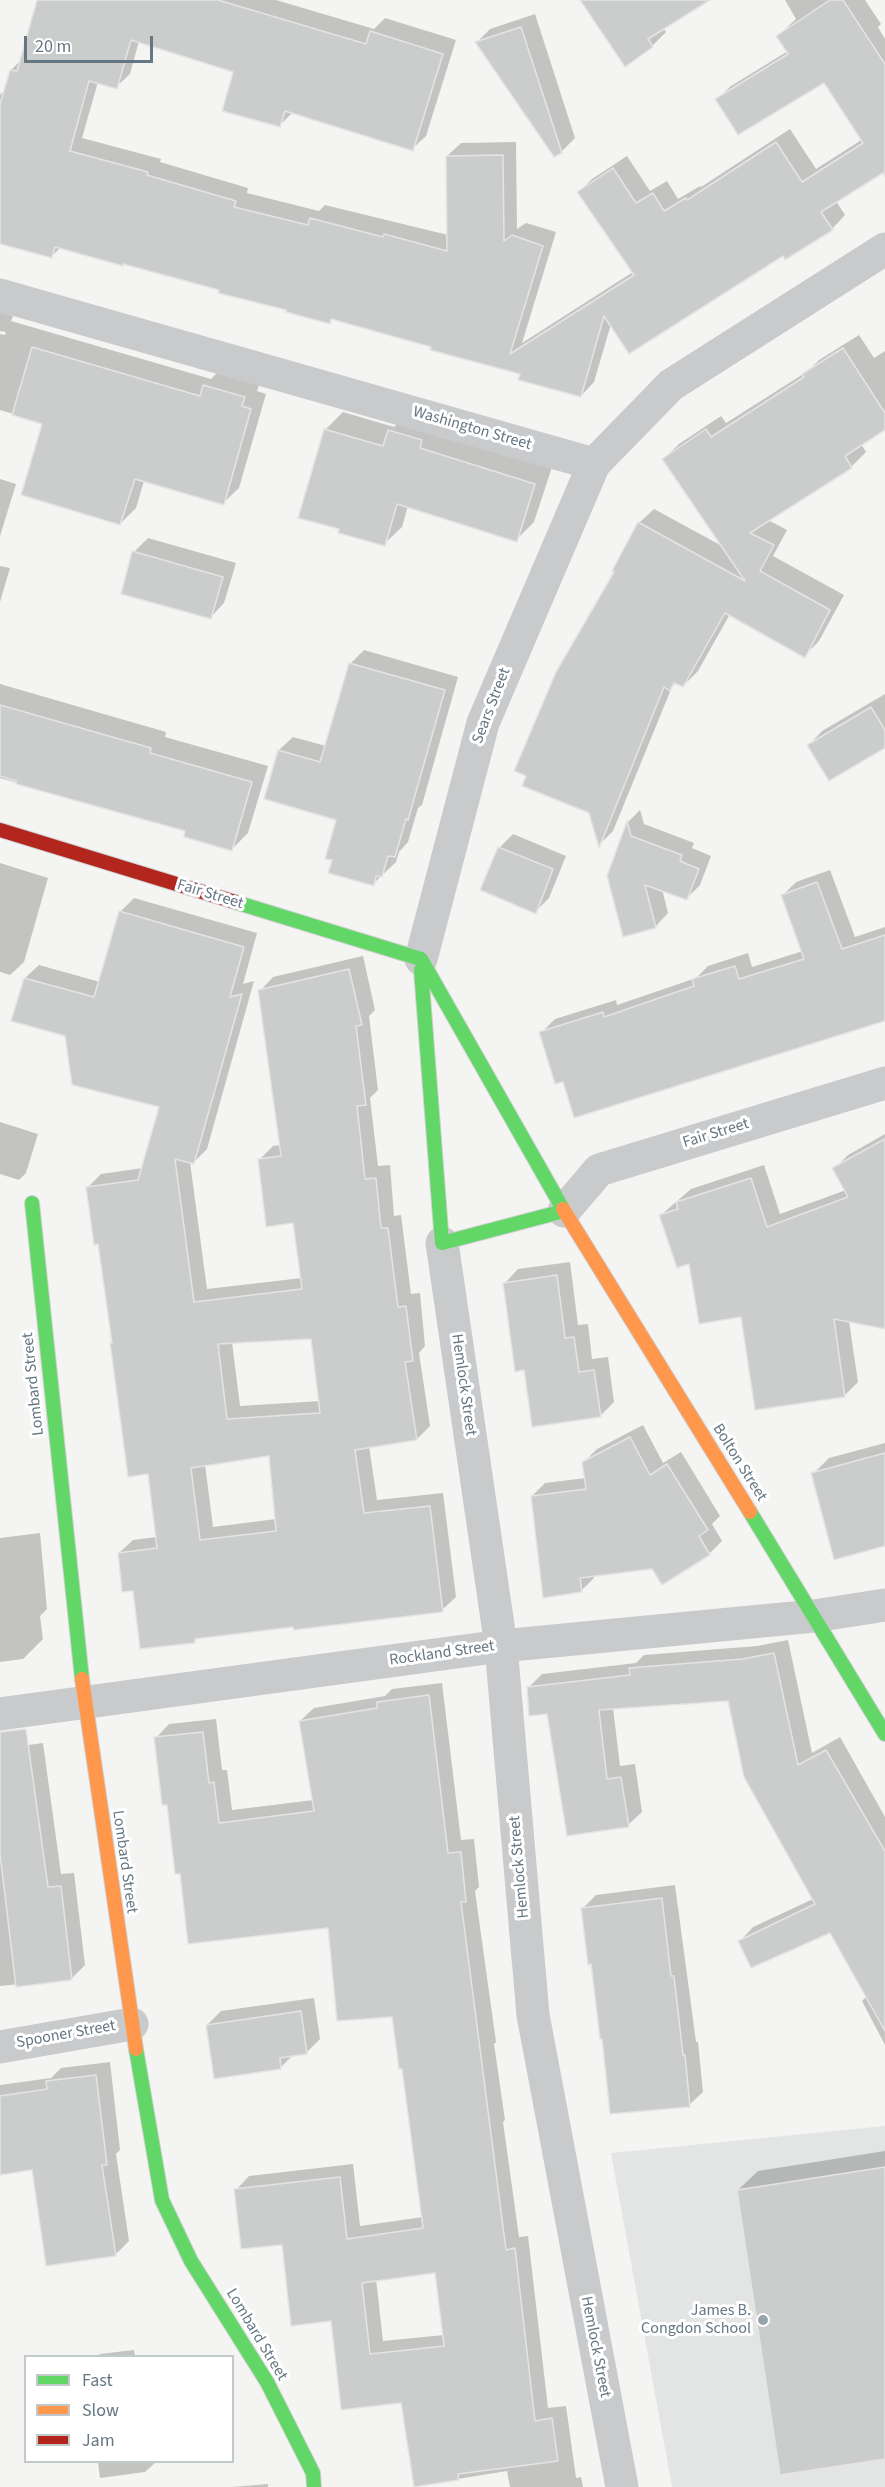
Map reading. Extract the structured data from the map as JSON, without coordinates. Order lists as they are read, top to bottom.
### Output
{
  "streets": {
    "street": [
      "Washington Street",
      "Sears Street",
      "Fair Street",
      "Lombard Street",
      "Hemlock Street",
      "Bolton Street",
      "Rockland Street",
      "Spooner Street"
    ]
  },
  "crossings": [
    ["Washington Street", "Sears Street"],
    ["Sears Street", "Fair Street"],
    ["Fair Street", "Bolton Street"],
    ["Lombard Street", "Rockland Street"],
    ["Lombard Street", "Spooner Street"],
    ["Hemlock Street", "Rockland Street"],
    ["Bolton Street", "Rockland Street"]
  ],
  "places": ["James B. Congdon School"],
  "legend": ["Fast", "Slow", "Jam"],
  "scale_bar": "20 m"
}
